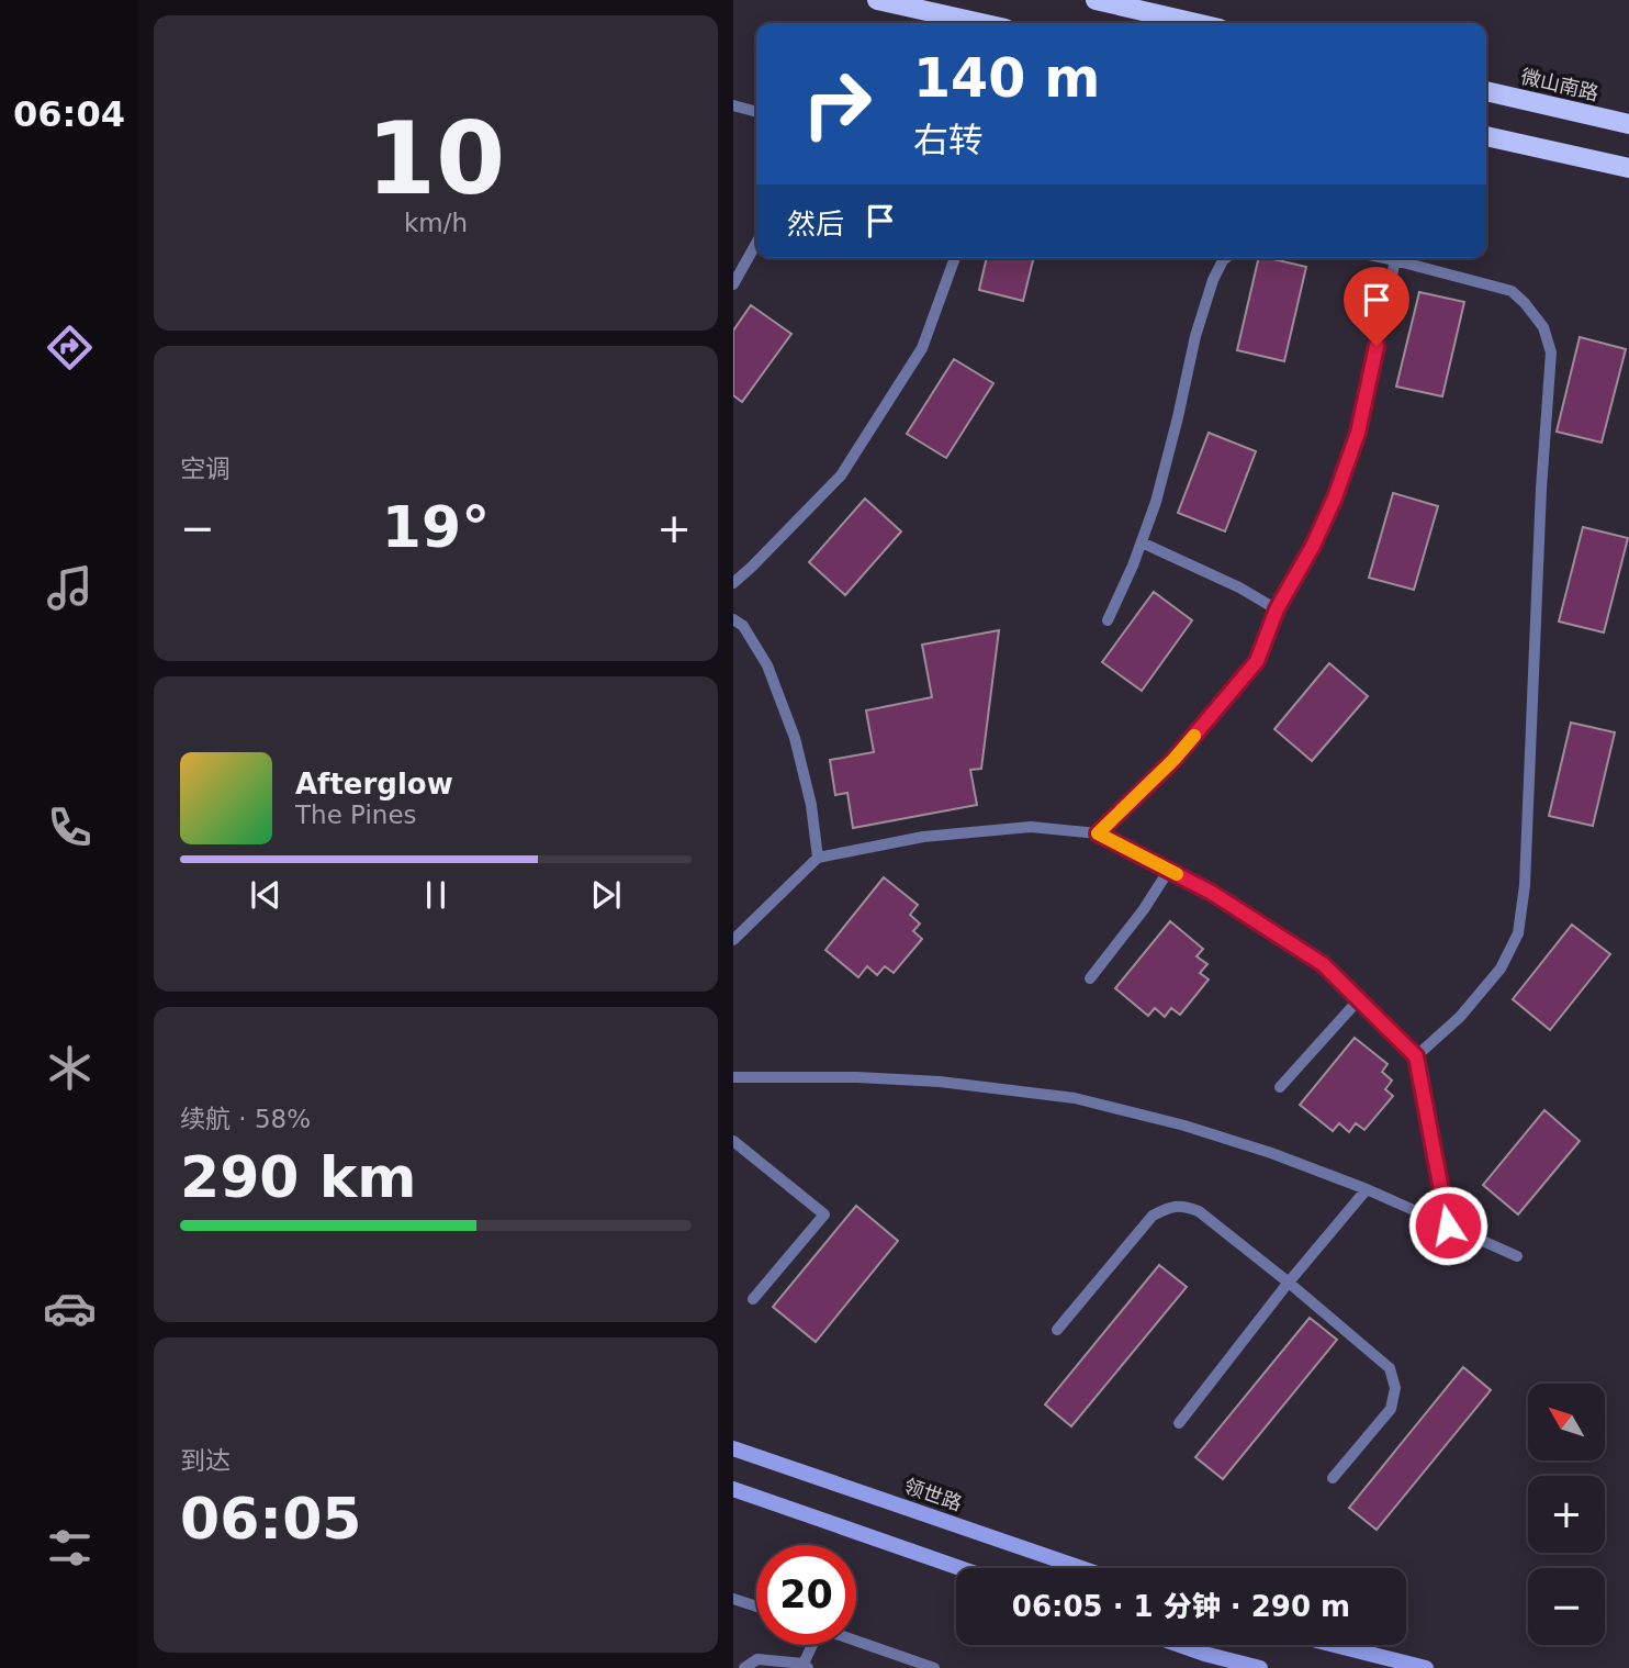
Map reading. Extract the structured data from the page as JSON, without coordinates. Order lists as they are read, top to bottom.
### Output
{
  "streets": {
    "main road": ["微山南路"],
    "street": ["领世路"]
  },
  "north": "top left",
  "page": {
    "tabs": "06:04",
    "tile": [
      ["10", "km/h"],
      "空调",
      ["续航 · 58%", "290 km"],
      ["到达", "06:05"]
    ],
    "turn": ["140 m", "右转"],
    "then": "然后",
    "heat": ["−", "19°", "+"],
    "song": ["Afterglow", "The Pines"],
    "map_buttons": ["+", "−"],
    "limit": "20",
    "trip": "06:05 · 1 分钟 · 290 m"
  }
}
